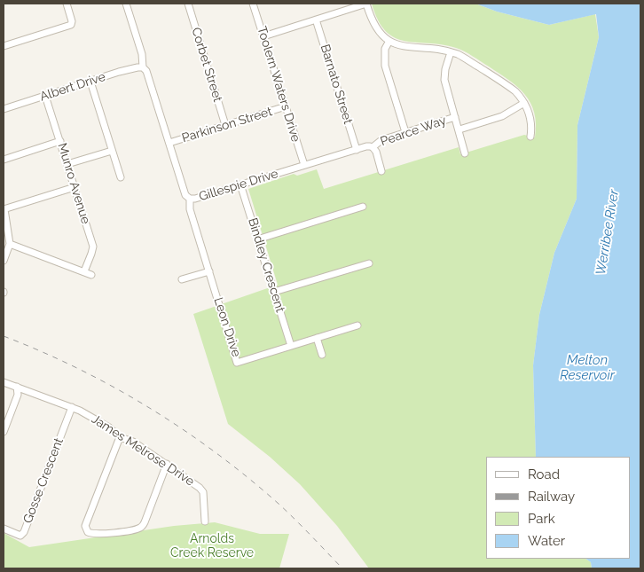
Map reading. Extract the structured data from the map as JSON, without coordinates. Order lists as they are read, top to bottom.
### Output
{
  "streets": {
    "street": [
      "Corbet Street",
      "Toolern Waters Drive",
      "Barnato Street",
      "Albert Drive",
      "Parkinson Street",
      "Pearce Way",
      "Munro Avenue",
      "Gillespie Drive",
      "Bindley Crescent",
      "Leon Drive",
      "James Melrose Drive",
      "Gosse Crescent"
    ]
  },
  "crossings": [
    ["Corbet Street", "Parkinson Street"],
    ["Toolern Waters Drive", "Parkinson Street"],
    ["Toolern Waters Drive", "Gillespie Drive"],
    ["Barnato Street", "Gillespie Drive"],
    ["Albert Drive", "Munro Avenue"],
    ["Albert Drive", "Gillespie Drive"],
    ["Parkinson Street", "Gillespie Drive"],
    ["Pearce Way", "Gillespie Drive"],
    ["Gillespie Drive", "Bindley Crescent"],
    ["Gillespie Drive", "Leon Drive"],
    ["Bindley Crescent", "Leon Drive"],
    ["James Melrose Drive", "Gosse Crescent"]
  ],
  "water": ["Werribee River", "Melton Reservoir"],
  "parks": ["Arnolds Creek Reserve"],
  "legend": [
    "Road",
    "Railway",
    "Park",
    "Water"
  ]
}
